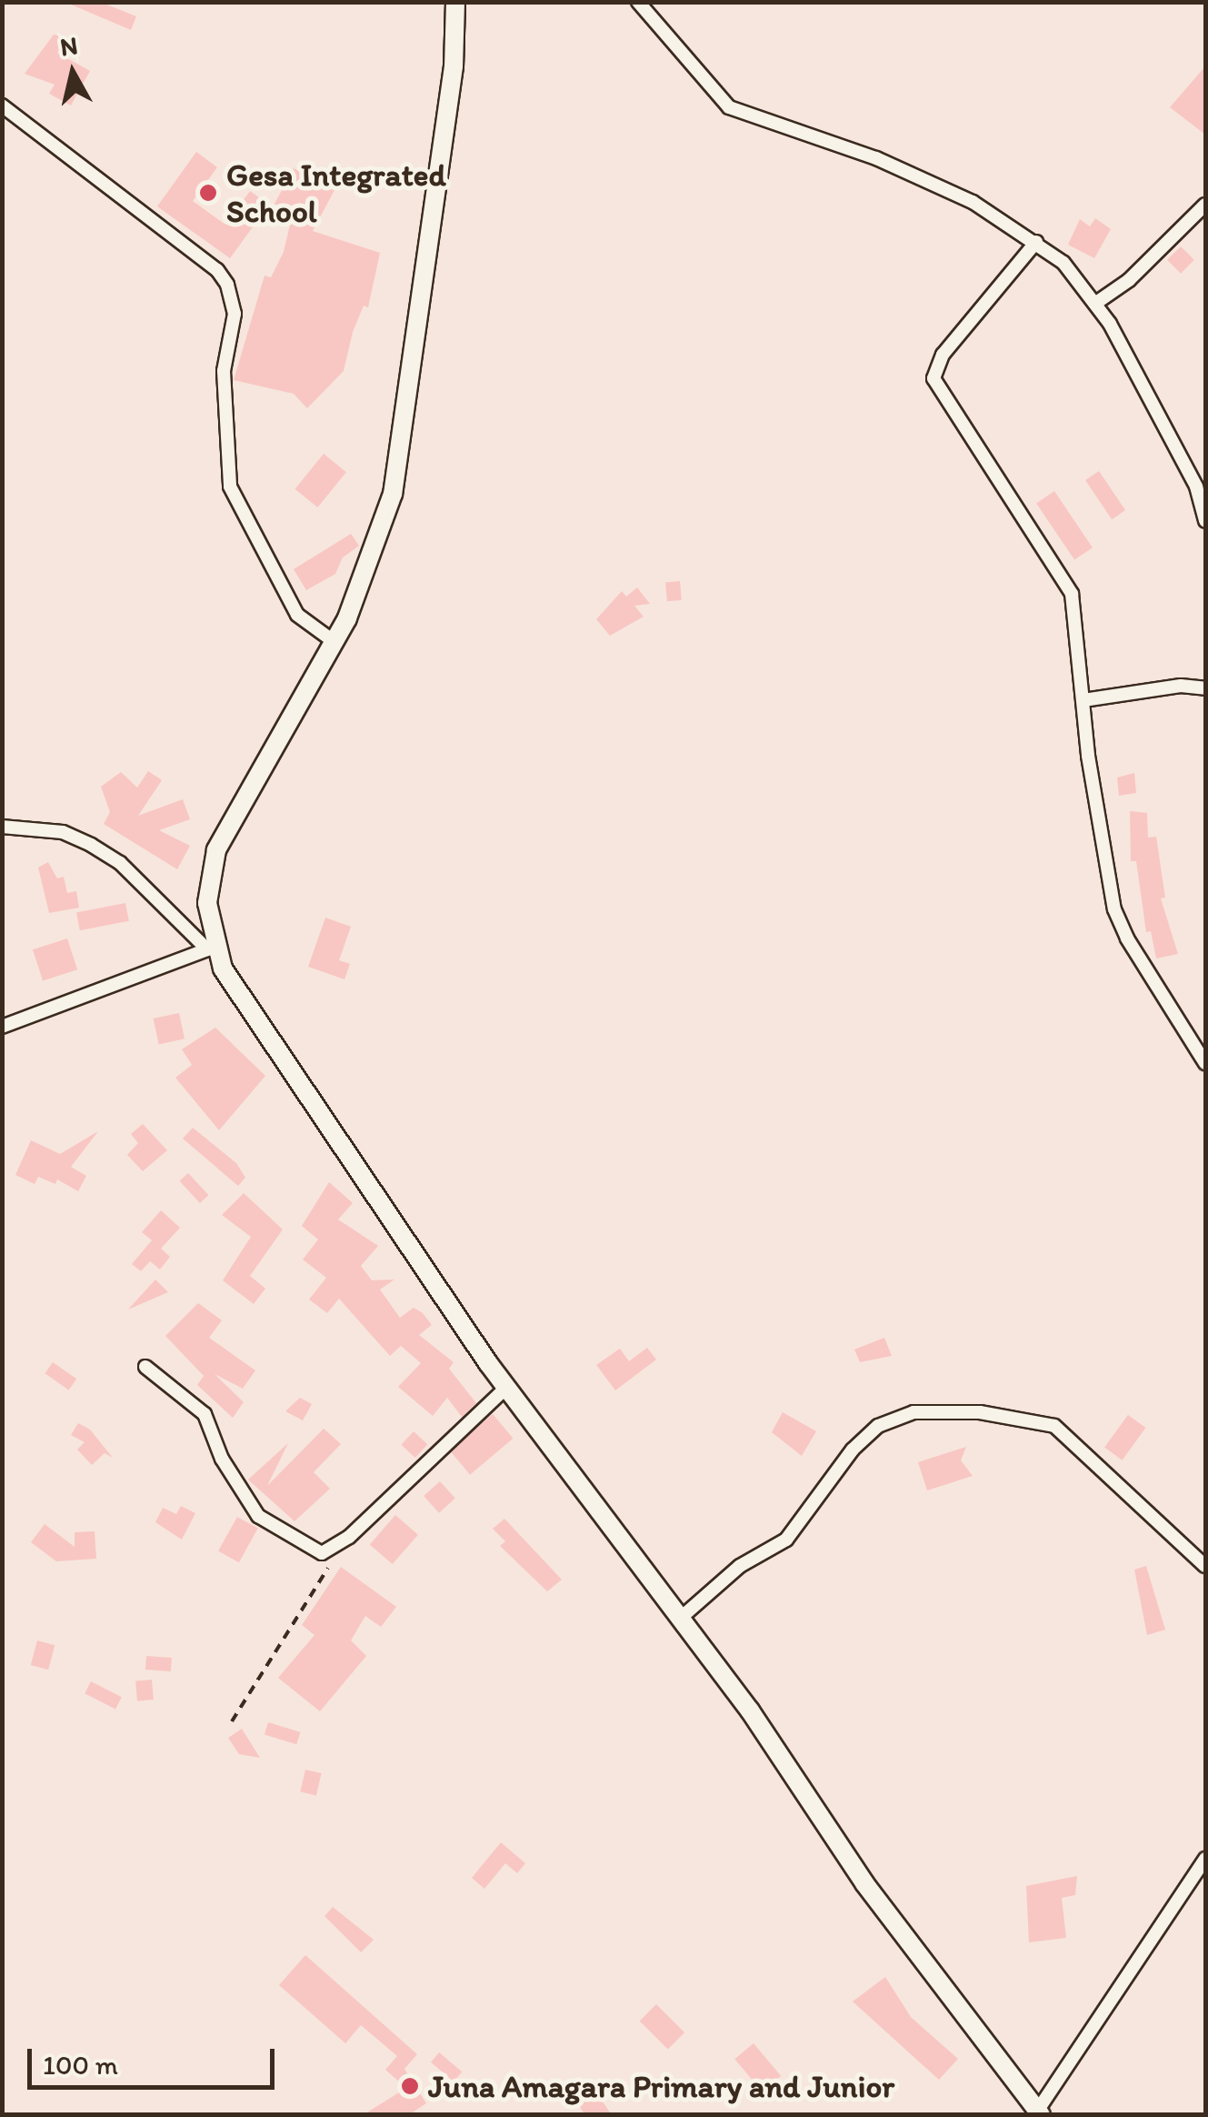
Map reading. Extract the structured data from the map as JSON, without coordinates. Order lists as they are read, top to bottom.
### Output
{
  "places": ["Gesa Integrated School", "Juna Amagara Primary and Junior"],
  "scale_bar": "100 m",
  "north": "top"
}
